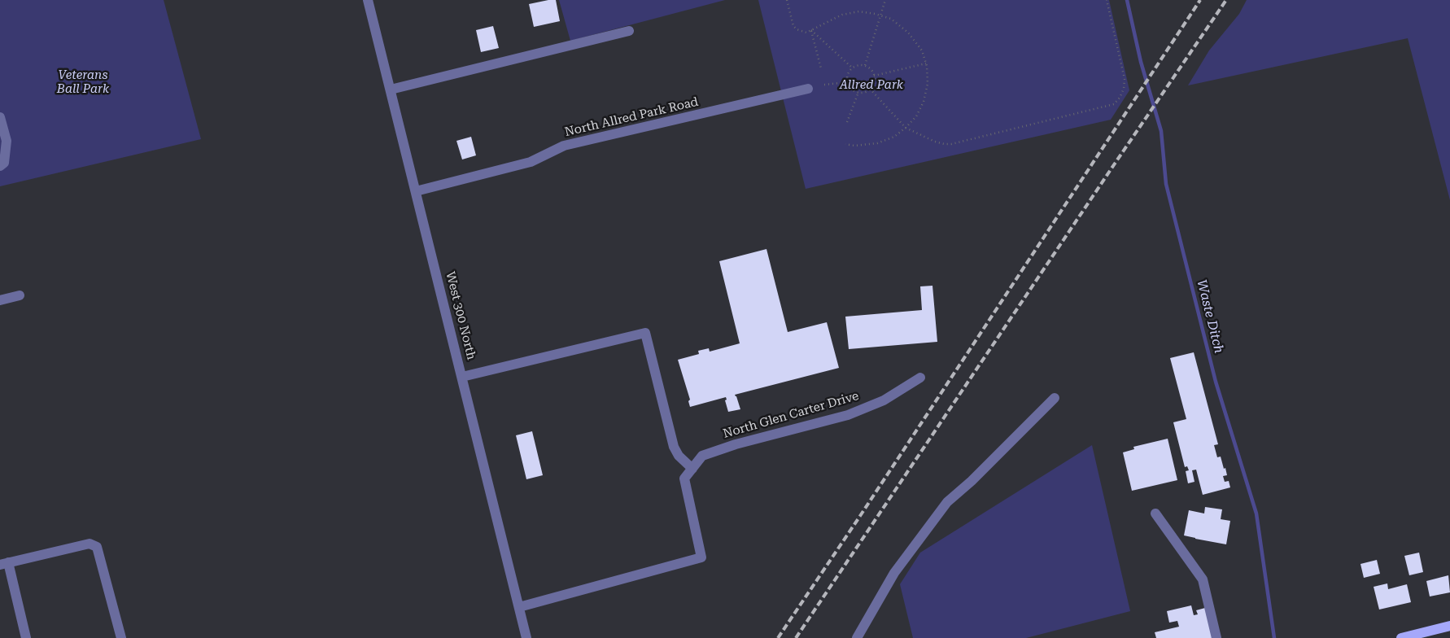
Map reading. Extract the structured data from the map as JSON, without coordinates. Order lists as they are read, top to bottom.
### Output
{
  "streets": {
    "street": ["North Allred Park Road", "West 300 North", "North Glen Carter Drive"]
  },
  "crossings": [
    ["North Allred Park Road", "West 300 North"]
  ],
  "water": ["Waste Ditch"],
  "parks": ["Veterans Ball Park", "Allred Park"]
}
